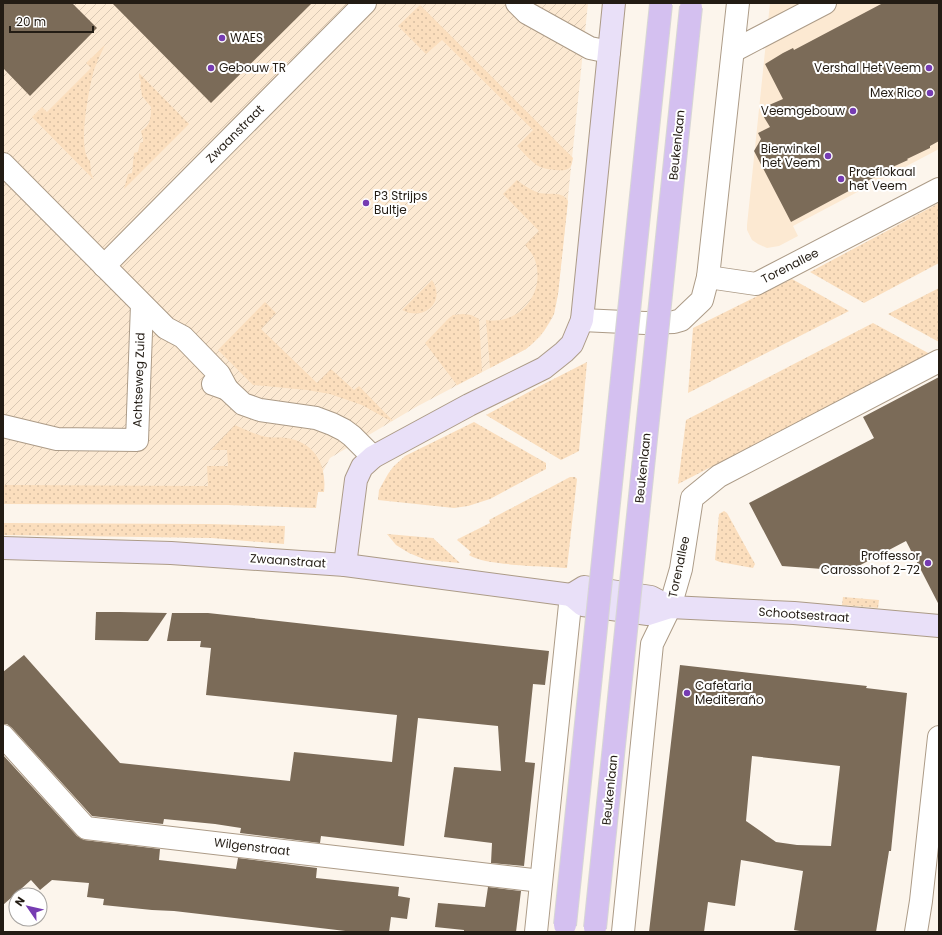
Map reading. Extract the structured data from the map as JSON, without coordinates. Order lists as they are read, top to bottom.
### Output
{
  "streets": {
    "main road": ["Beukenlaan"],
    "street": [
      "Zwaanstraat",
      "Torenallee",
      "Achtseweg Zuid",
      "Schootsestraat",
      "Wilgenstraat"
    ]
  },
  "crossings": [
    ["Zwaanstraat", "Achtseweg Zuid"],
    ["Zwaanstraat", "Schootsestraat"],
    ["Torenallee", "Schootsestraat"]
  ],
  "places": [
    "WAES",
    "Gebouw TR",
    "Vershal Het Veem",
    "Mex Rico",
    "Veemgebouw",
    "Bierwinkel het Veem",
    "Proeflokaal het Veem",
    "P3 Strijps Bultje",
    "Proffessor Carossohof 2-72",
    "Cafetaria Mediteraño"
  ],
  "scale_bar": "20 m",
  "north": "top left"
}
